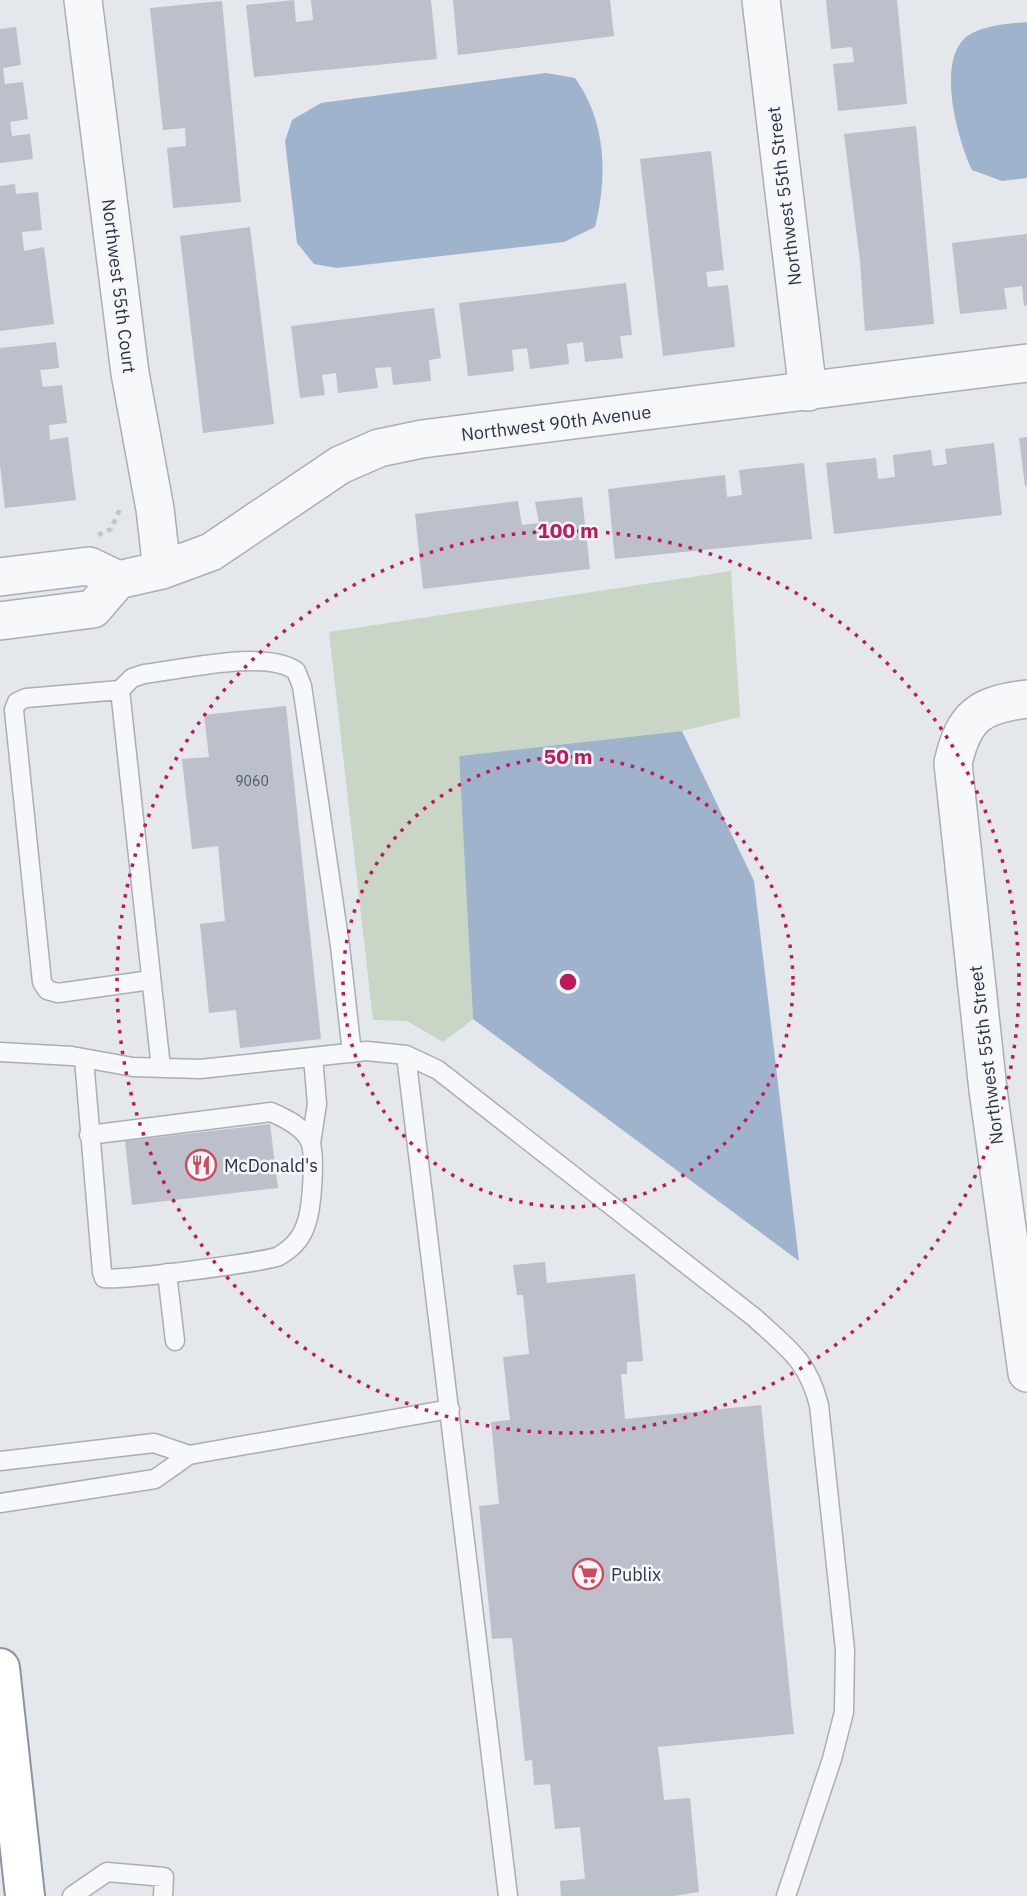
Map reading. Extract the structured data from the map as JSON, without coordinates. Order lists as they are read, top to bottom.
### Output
{
  "streets": {
    "street": ["Northwest 55th Street", "Northwest 55th Court", "Northwest 90th Avenue"]
  },
  "crossings": [
    ["Northwest 55th Street", "Northwest 90th Avenue"],
    ["Northwest 55th Court", "Northwest 90th Avenue"]
  ],
  "places": {
    "restaurant": ["McDonald's"],
    "supermarket": ["Publix"]
  },
  "house_numbers": ["9060"],
  "rings": ["100 m", "50 m"]
}
